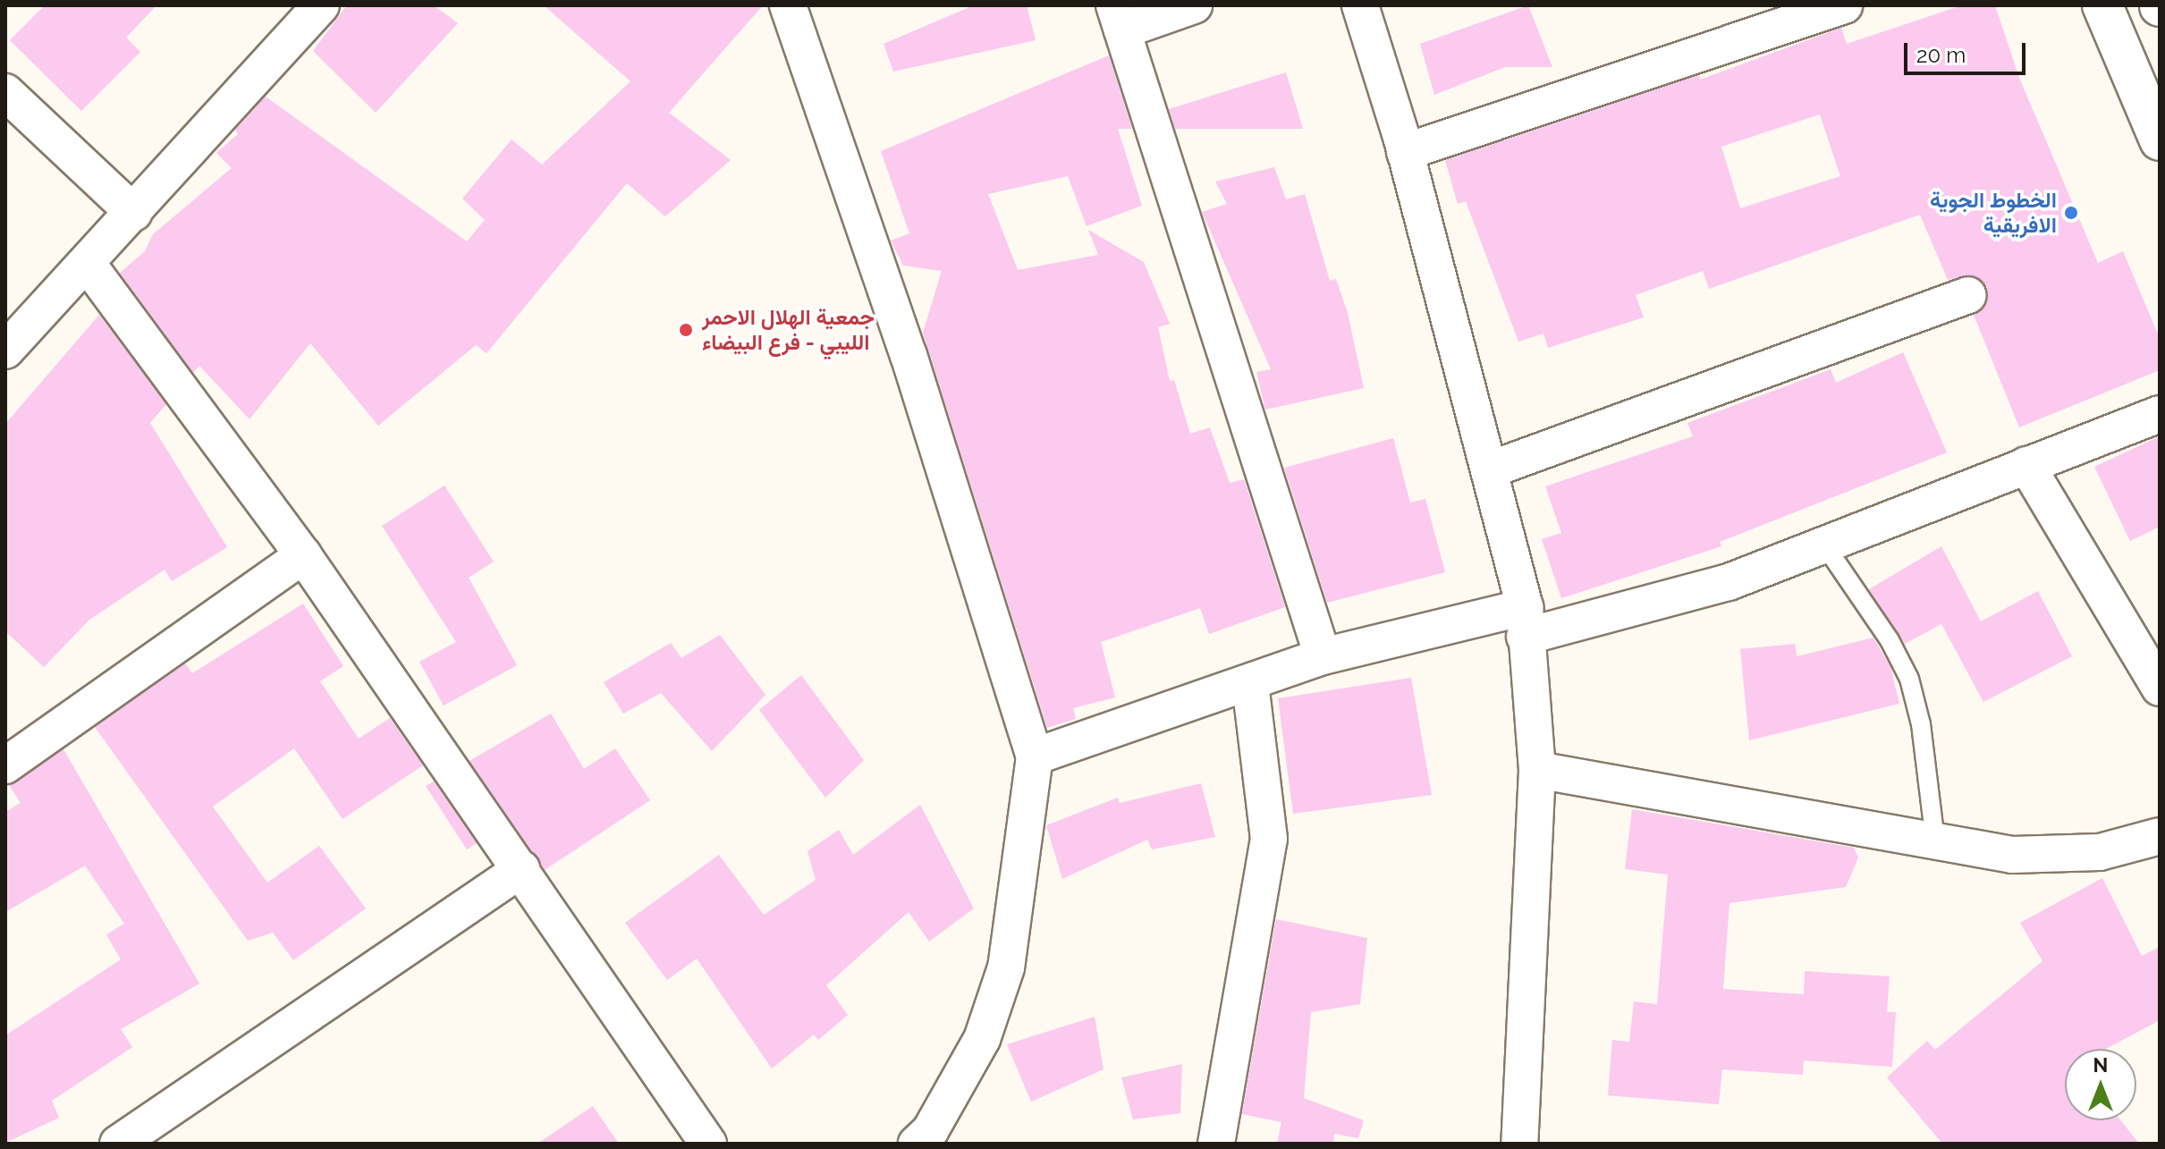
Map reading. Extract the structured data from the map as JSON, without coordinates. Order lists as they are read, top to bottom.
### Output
{
  "places": ["الخطوط الجوية الافريقية", "جمعية الهلال الاحمر الليبي - فرع البيضاء"],
  "scale_bar": "20 m",
  "north": "top"
}
